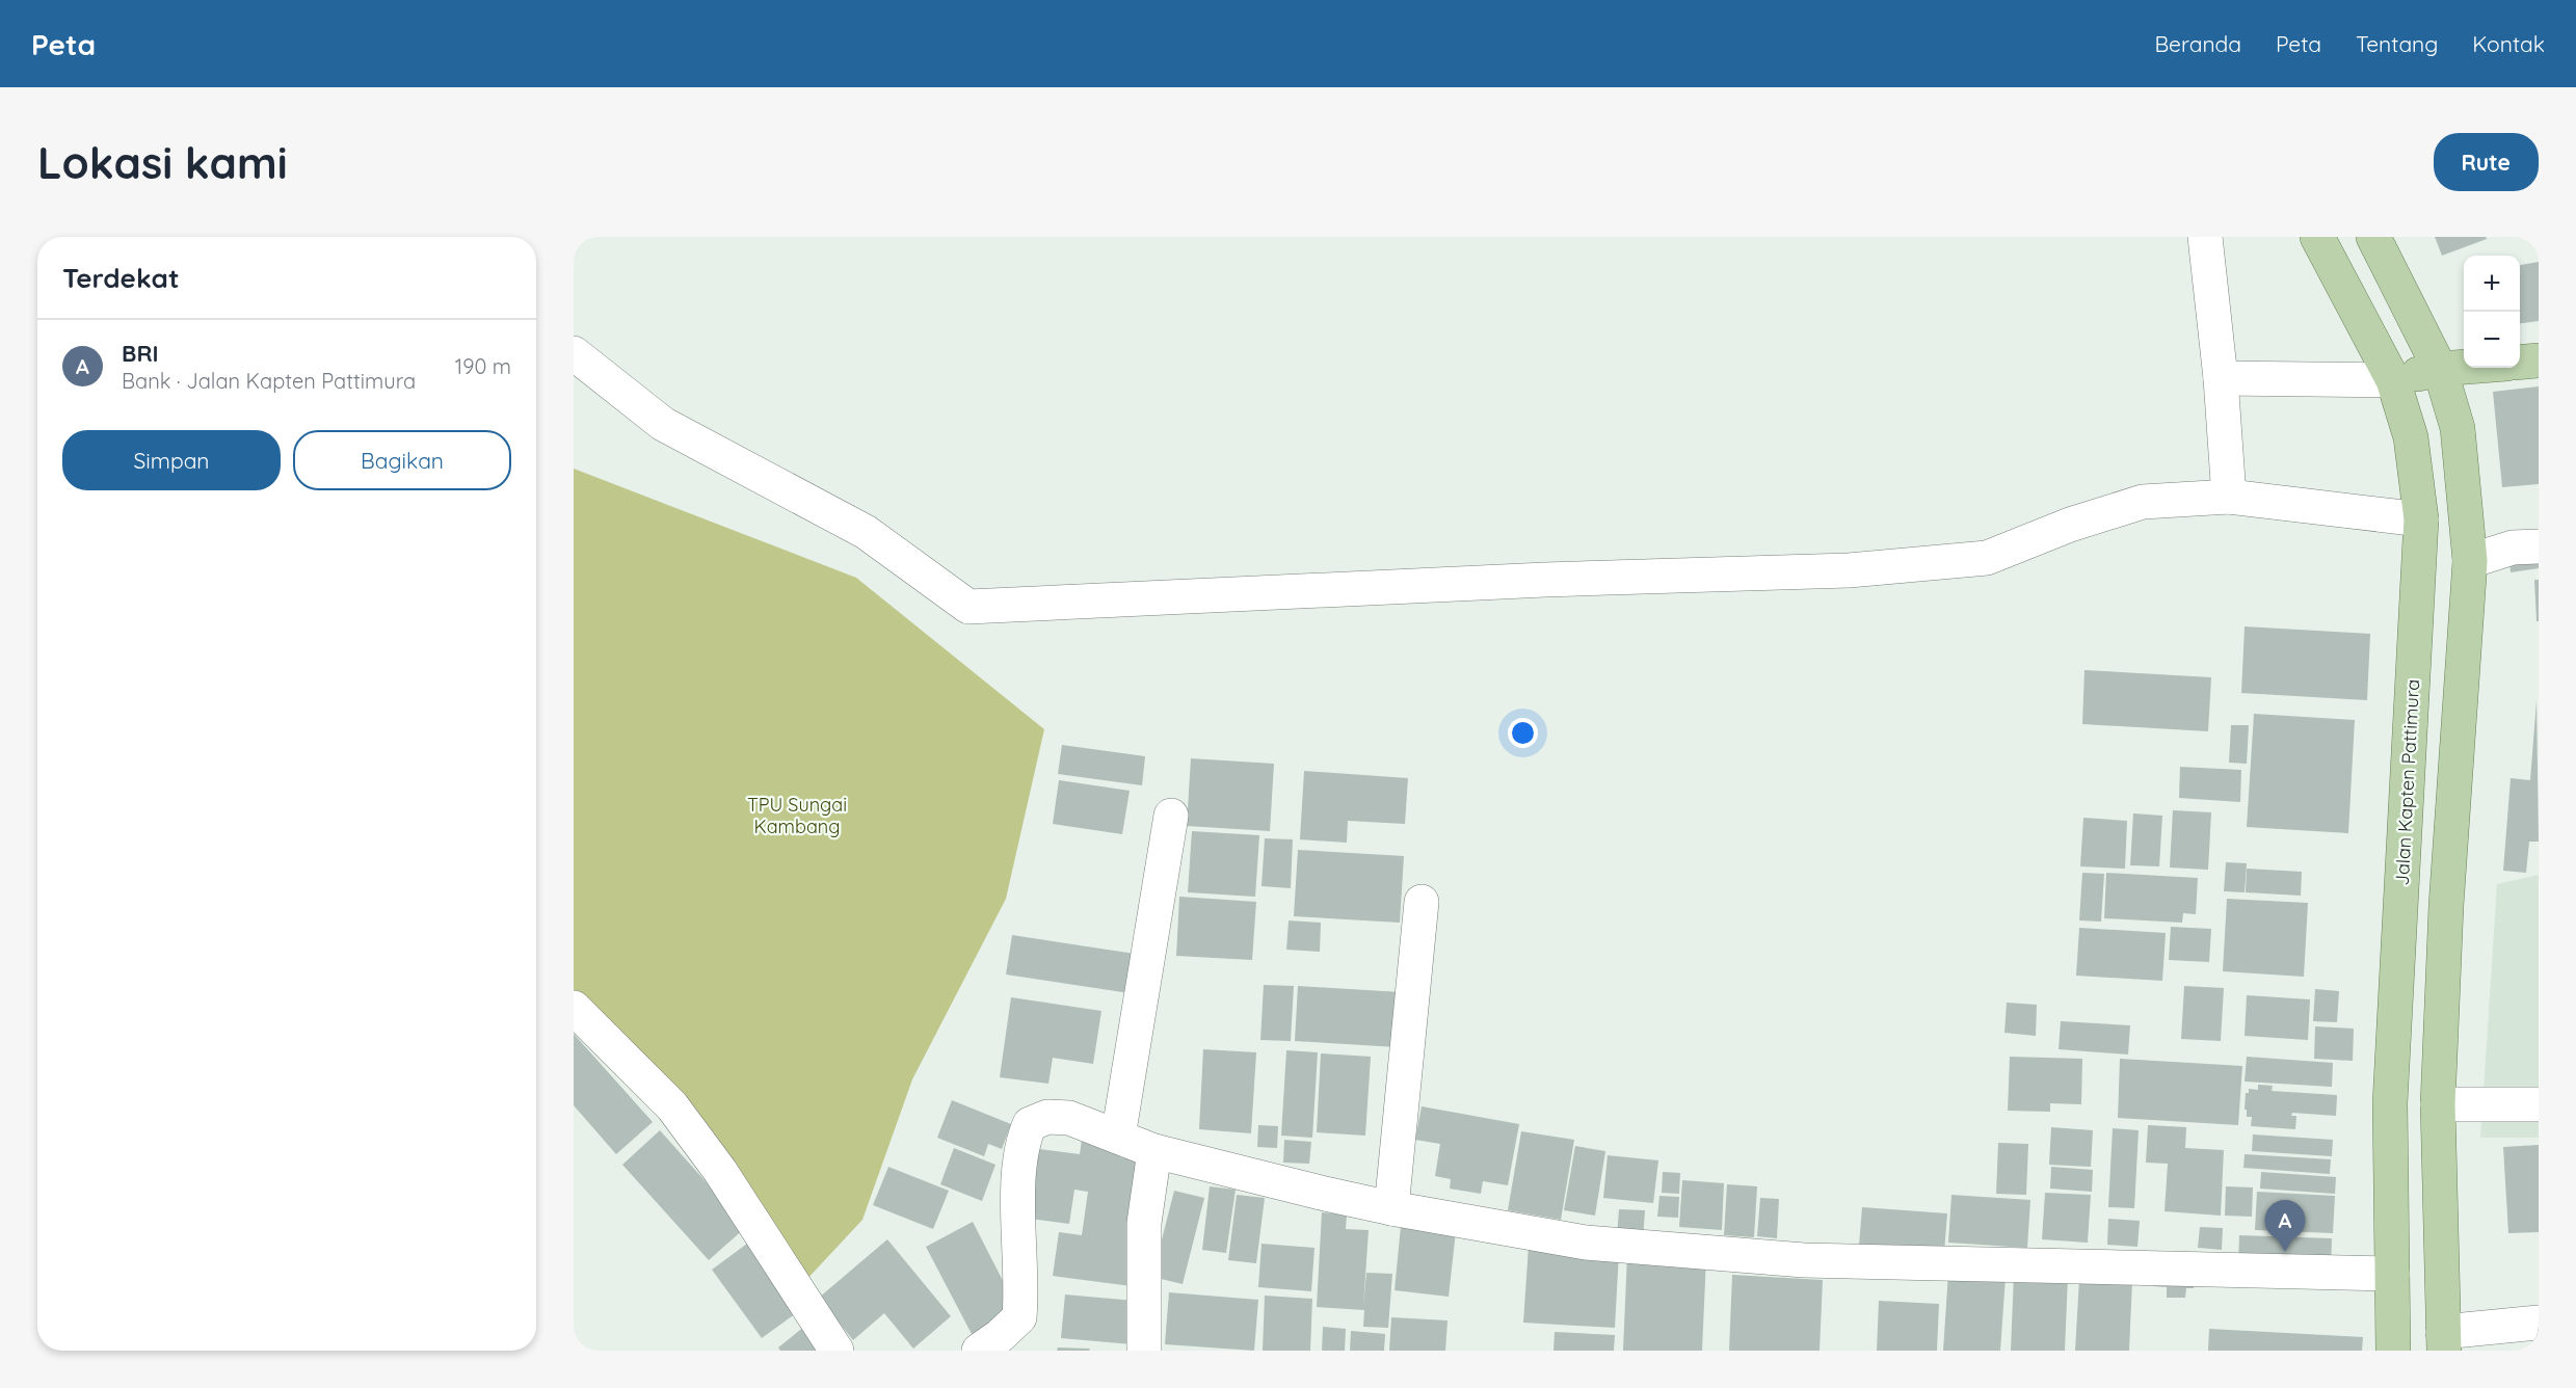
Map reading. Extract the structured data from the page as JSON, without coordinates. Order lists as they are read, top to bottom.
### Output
{
  "streets": {
    "main road": ["Jalan Kapten Pattimura"]
  },
  "parks": ["TPU Sungai Kambang"],
  "page": {
    "header": "Peta",
    "nav": [
      "Beranda",
      "Peta",
      "Tentang",
      "Kontak"
    ],
    "buttons": [
      "Rute",
      ["Simpan", "Bagikan"]
    ],
    "title": "Lokasi kami",
    "heading": "Terdekat",
    "map_buttons": ["+", "−"],
    "list": [
      {
        "mark": "A",
        "name": "BRI",
        "note": "Bank · Jalan Kapten Pattimura",
        "value": "190 m"
      }
    ],
    "pins": "A"
  }
}
